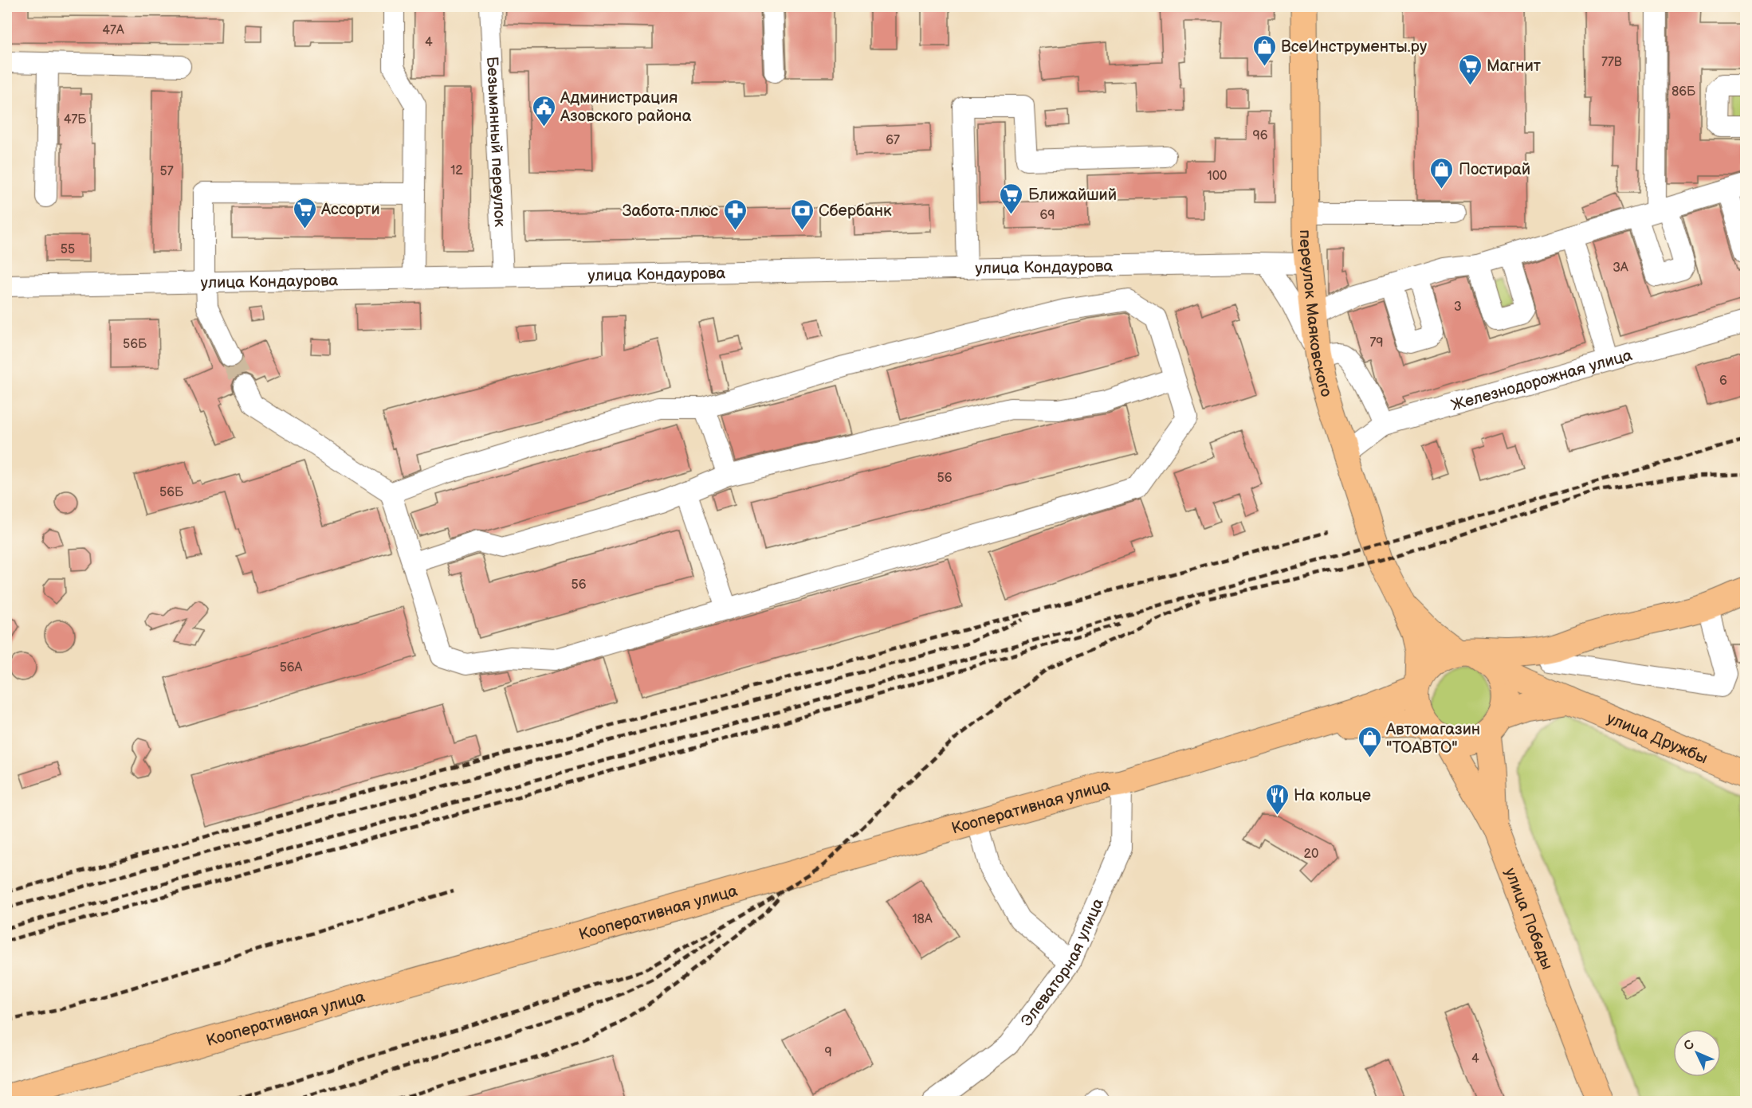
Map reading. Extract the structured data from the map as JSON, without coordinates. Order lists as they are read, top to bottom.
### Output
{
  "streets": {
    "main road": [
      "переулок Маяковского",
      "улица Дружбы",
      "Кооперативная улица",
      "улица Победы"
    ],
    "street": [
      "Безымянный переулок",
      "улица Кондаурова",
      "Железнодорожная улица",
      "Элеваторная улица"
    ]
  },
  "crossings": [
    ["Безымянный переулок", "улица Кондаурова"],
    ["улица Кондаурова", "переулок Маяковского"],
    ["переулок Маяковского", "Железнодорожная улица"],
    ["переулок Маяковского", "улица Дружбы"],
    ["переулок Маяковского", "Кооперативная улица"],
    ["переулок Маяковского", "улица Победы"],
    ["улица Дружбы", "Кооперативная улица"],
    ["улица Дружбы", "улица Победы"],
    ["Кооперативная улица", "улица Победы"],
    ["Кооперативная улица", "Элеваторная улица"]
  ],
  "places": {
    "shop": ["ВсеИнструменты.ру", "Постирай", "Автомагазин \"ТОАВТО\""],
    "supermarket": ["Магнит", "Ближайший", "Ассорти"],
    "public building": ["Администрация Азовского района"],
    "pharmacy": ["Забота-плюс"],
    "bank": ["Сбербанк"],
    "restaurant": ["На кольце"]
  },
  "house_numbers": [
    "47А",
    "4",
    "77В",
    "86Б",
    "47Б",
    "96",
    "67",
    "12",
    "57",
    "100",
    "69",
    "55",
    "3А",
    "3",
    "79",
    "56Б",
    "6",
    "56",
    "56Б",
    "56",
    "56А",
    "20",
    "18А",
    "9",
    "4"
  ],
  "north": "top left"
}
